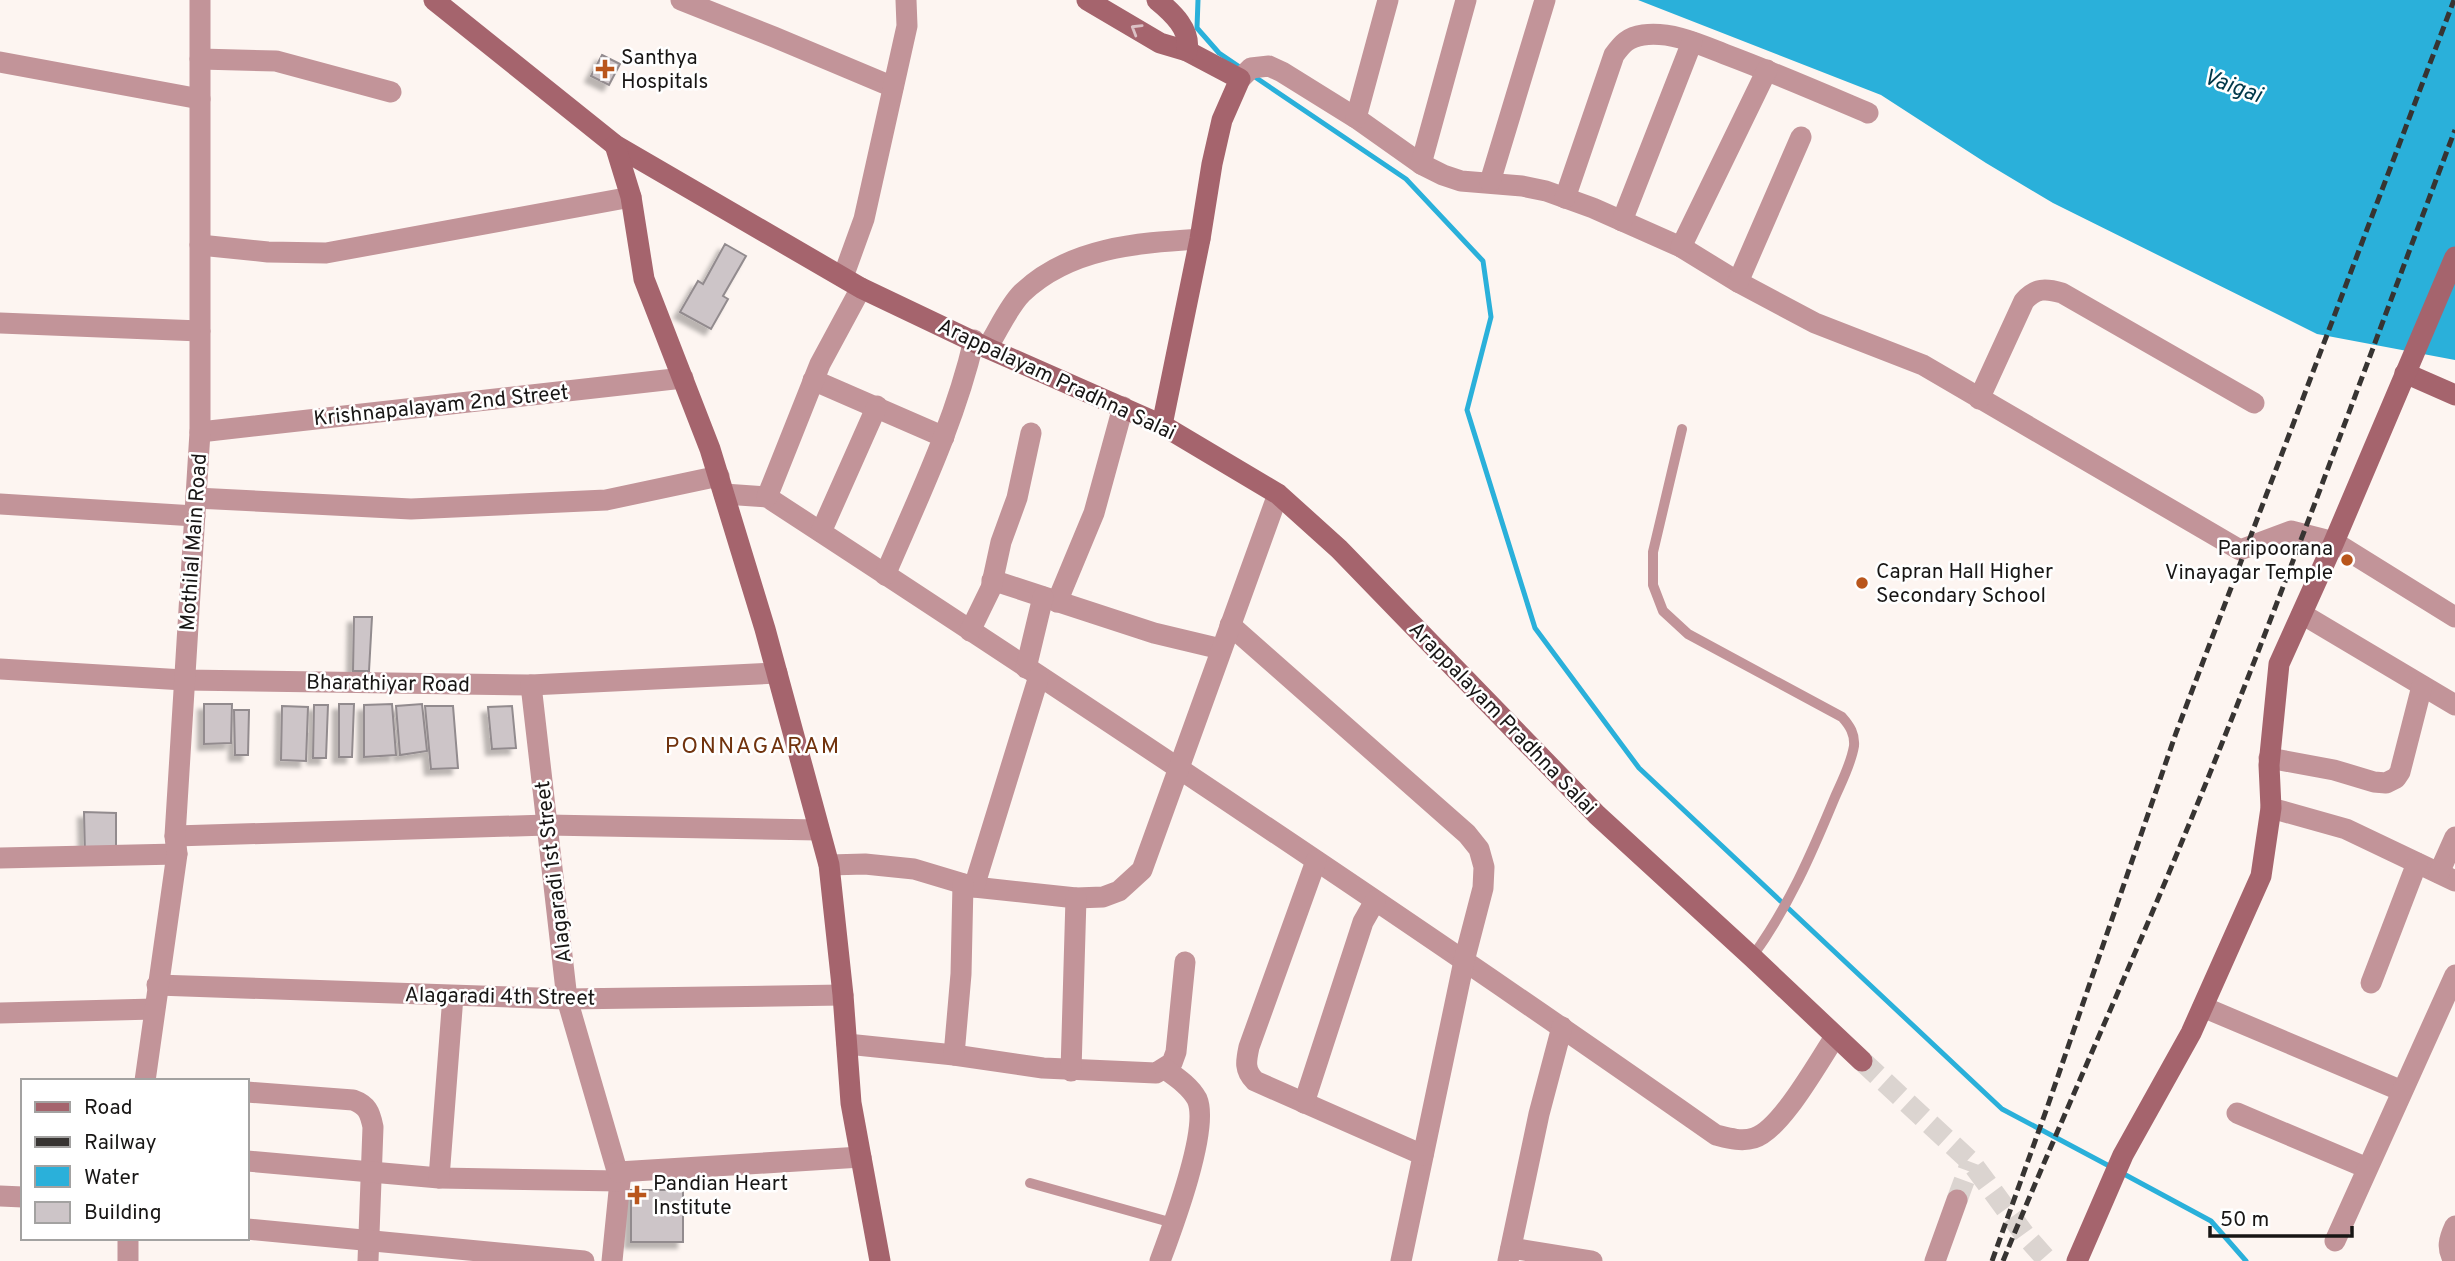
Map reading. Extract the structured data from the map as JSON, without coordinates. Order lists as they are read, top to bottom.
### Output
{
  "streets": {
    "street": [
      "Arappalayam Pradhna Salai",
      "Krishnapalayam 2nd Street",
      "Mothilal Main Road",
      "Bharathiyar Road",
      "Alagaradi 1st Street",
      "Alagaradi 4th Street"
    ]
  },
  "crossings": [
    ["Krishnapalayam 2nd Street", "Mothilal Main Road"],
    ["Mothilal Main Road", "Bharathiyar Road"],
    ["Mothilal Main Road", "Alagaradi 4th Street"],
    ["Bharathiyar Road", "Alagaradi 1st Street"],
    ["Alagaradi 1st Street", "Alagaradi 4th Street"]
  ],
  "districts": ["PONNAGARAM"],
  "water": ["Vaigai"],
  "places": {
    "health": ["Santhya Hospitals", "Pandian Heart Institute"],
    "other": ["Paripoorana Vinayagar Temple", "Capran Hall Higher Secondary School"]
  },
  "legend": [
    "Road",
    "Railway",
    "Water",
    "Building"
  ],
  "scale_bar": "50 m"
}
